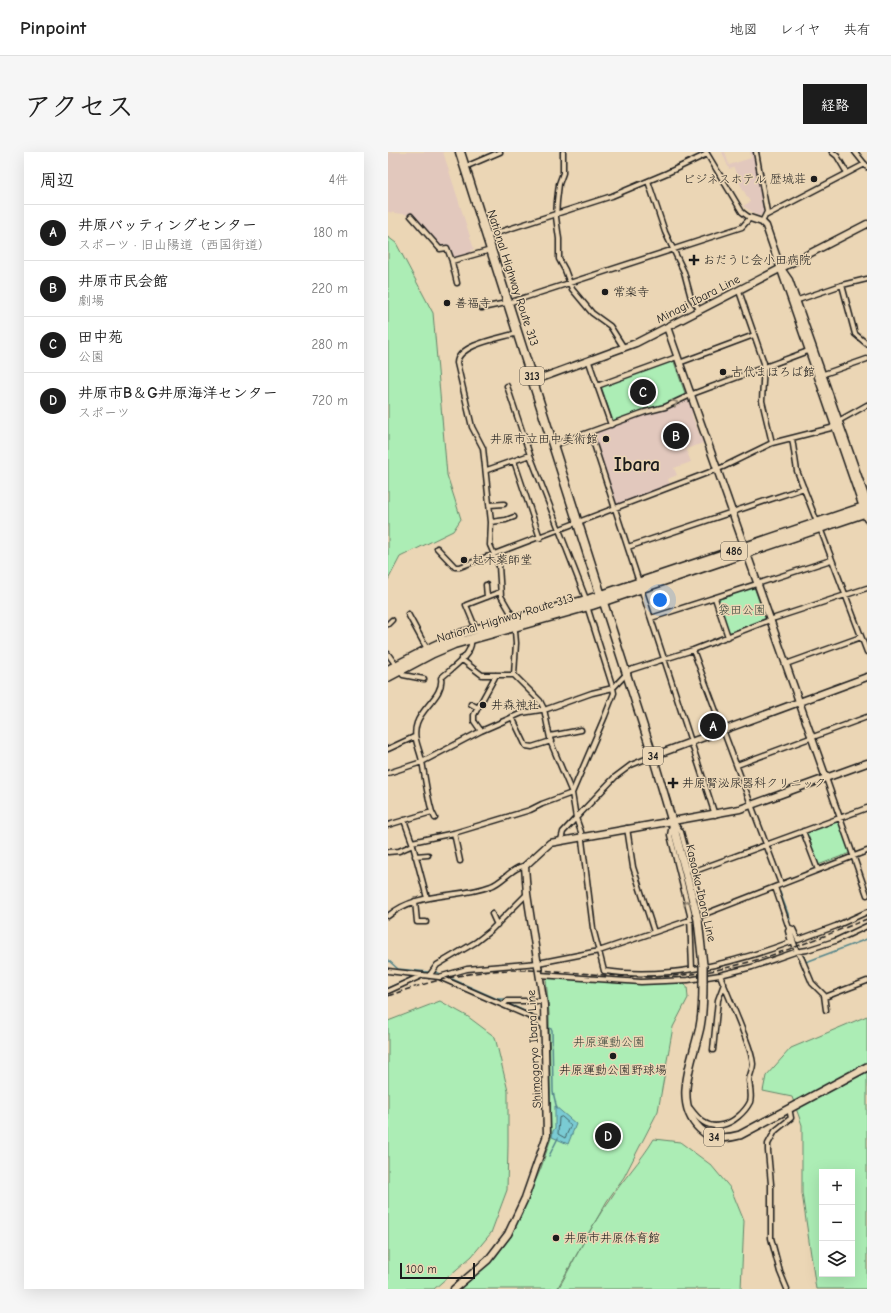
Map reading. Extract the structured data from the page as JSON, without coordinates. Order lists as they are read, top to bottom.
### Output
{
  "streets": {
    "highway": ["National Highway Route 313", "313", "486"],
    "main road": ["34", "Kasaoka Ibara Line"],
    "street": ["Minagi Ibara Line", "Shimogoryo Ibara Line"]
  },
  "crossings": [
    ["National Highway Route 313", "Minagi Ibara Line"],
    ["National Highway Route 313", "486"],
    ["National Highway Route 313", "Kasaoka Ibara Line"],
    ["486", "Kasaoka Ibara Line"],
    ["34", "Kasaoka Ibara Line"]
  ],
  "districts": ["Ibara"],
  "parks": ["袋田公園", "井原運動公園"],
  "places": {
    "other": [
      "ビジネスホテル 歴城荘",
      "常楽寺",
      "善福寺",
      "古代まほろば館",
      "井原市立田中美術館",
      "起木薬師堂",
      "井森神社",
      "井原運動公園野球場",
      "井原市井原体育館"
    ],
    "health": ["おだうじ会小田病院", "井原腎泌尿器科クリニック"]
  },
  "scale_bar": "100 m",
  "page": {
    "header": "Pinpoint",
    "nav": ["地図", "レイヤ", "共有"],
    "title": "アクセス",
    "buttons": "経路",
    "heading": ["周辺", "4件"],
    "list": [
      {
        "mark": "A",
        "name": "井原バッティングセンター",
        "note": "スポーツ · 旧山陽道（西国街道）",
        "value": "180 m"
      },
      {
        "mark": "B",
        "name": "井原市民会館",
        "note": "劇場",
        "value": "220 m"
      },
      {
        "mark": "C",
        "name": "田中苑",
        "note": "公園",
        "value": "280 m"
      },
      {
        "mark": "D",
        "name": "井原市B＆G井原海洋センター",
        "note": "スポーツ",
        "value": "720 m"
      }
    ],
    "pins": [
      "C",
      "B",
      "A",
      "D"
    ],
    "map_buttons": ["+", "−"],
    "scale": "100 m"
  }
}
